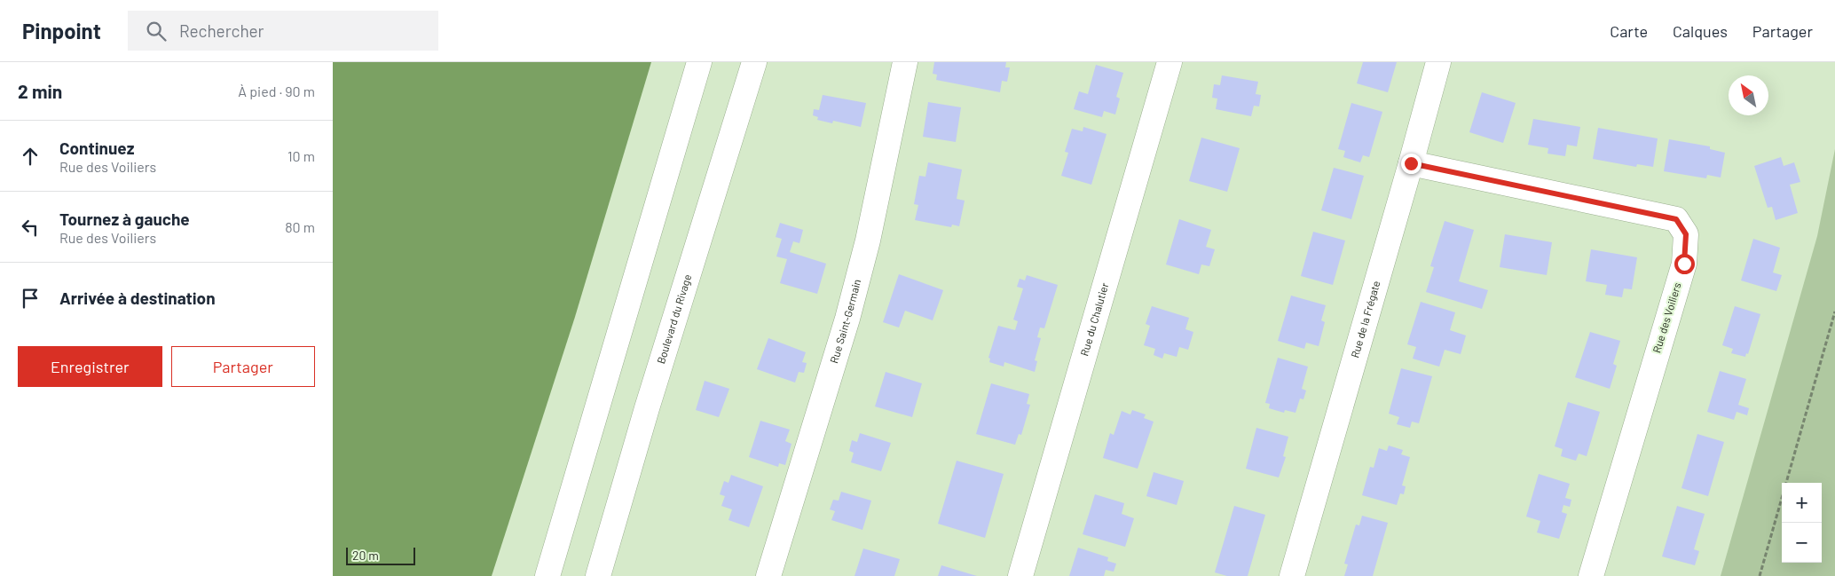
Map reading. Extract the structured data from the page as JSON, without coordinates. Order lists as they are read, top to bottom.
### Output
{
  "streets": {
    "street": [
      "Rue des Voiliers",
      "Boulevard du Rivage",
      "Rue du Chalutier",
      "Rue de la Frégate",
      "Rue Saint-Germain"
    ]
  },
  "crossings": [
    ["Rue des Voiliers", "Rue de la Frégate"]
  ],
  "scale_bar": "20 m",
  "north": "top left",
  "page": {
    "header": "Pinpoint",
    "search": "Rechercher",
    "nav": ["Carte", "Calques", "Partager"],
    "heading": ["2 min", "À pied · 90 m"],
    "list": [
      ["Continuez", "Rue des Voiliers", "10 m"],
      ["Tournez à gauche", "Rue des Voiliers", "80 m"],
      "Arrivée à destination"
    ],
    "buttons": ["Enregistrer", "Partager"],
    "map_buttons": ["+", "−"],
    "scale": "20 m"
  }
}
